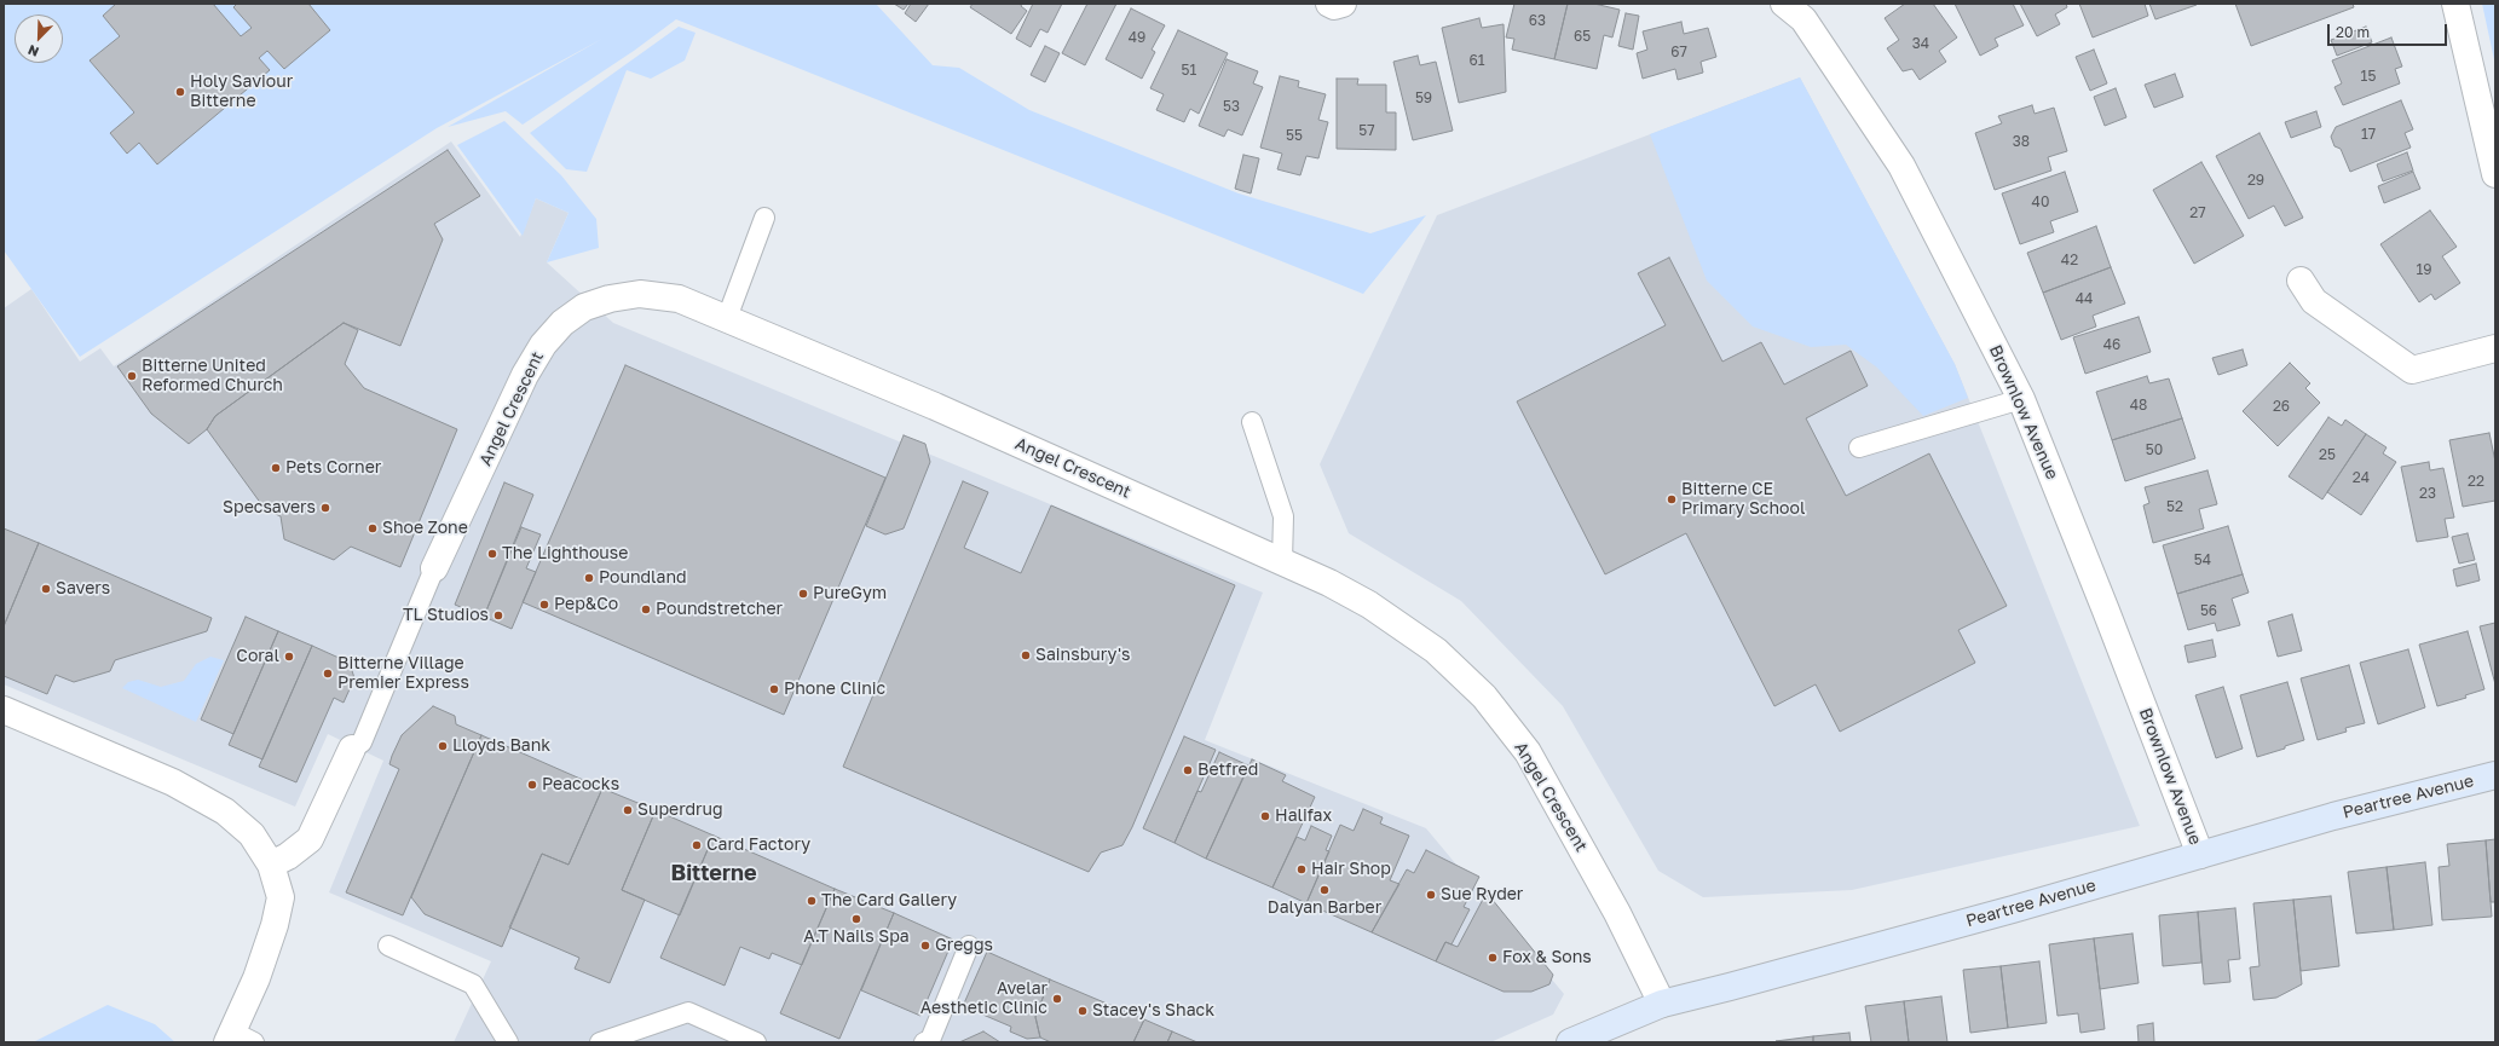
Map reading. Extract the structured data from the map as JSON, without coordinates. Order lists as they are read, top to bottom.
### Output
{
  "streets": {
    "street": ["Angel Crescent", "Brownlow Avenue", "Peartree Avenue"]
  },
  "crossings": [
    ["Angel Crescent", "Peartree Avenue"],
    ["Brownlow Avenue", "Peartree Avenue"]
  ],
  "districts": ["Bitterne"],
  "places": [
    "Holy Saviour Bitterne",
    "Bitterne United Reformed Church",
    "Pets Corner",
    "Bitterne CE Primary School",
    "Specsavers",
    "Shoe Zone",
    "The Lighthouse",
    "Poundland",
    "Savers",
    "PureGym",
    "Pep&Co",
    "Poundstretcher",
    "TL Studios",
    "Sainsbury's",
    "Coral",
    "Bitterne Village Premier Express",
    "Phone Clinic",
    "Lloyds Bank",
    "Betfred",
    "Peacocks",
    "Superdrug",
    "Halifax",
    "Card Factory",
    "Hair Shop",
    "Dalyan Barber",
    "Sue Ryder",
    "The Card Gallery",
    "A.T Nails Spa",
    "Greggs",
    "Fox & Sons",
    "Avelar Aesthetic Clinic",
    "Stacey's Shack"
  ],
  "house_numbers": [
    "63",
    "65",
    "49",
    "34",
    "67",
    "61",
    "51",
    "15",
    "59",
    "53",
    "57",
    "17",
    "55",
    "38",
    "29",
    "40",
    "27",
    "42",
    "19",
    "44",
    "46",
    "48",
    "26",
    "50",
    "25",
    "24",
    "22",
    "23",
    "52",
    "54",
    "56"
  ],
  "scale_bar": "20 m",
  "north": "bottom left"
}
